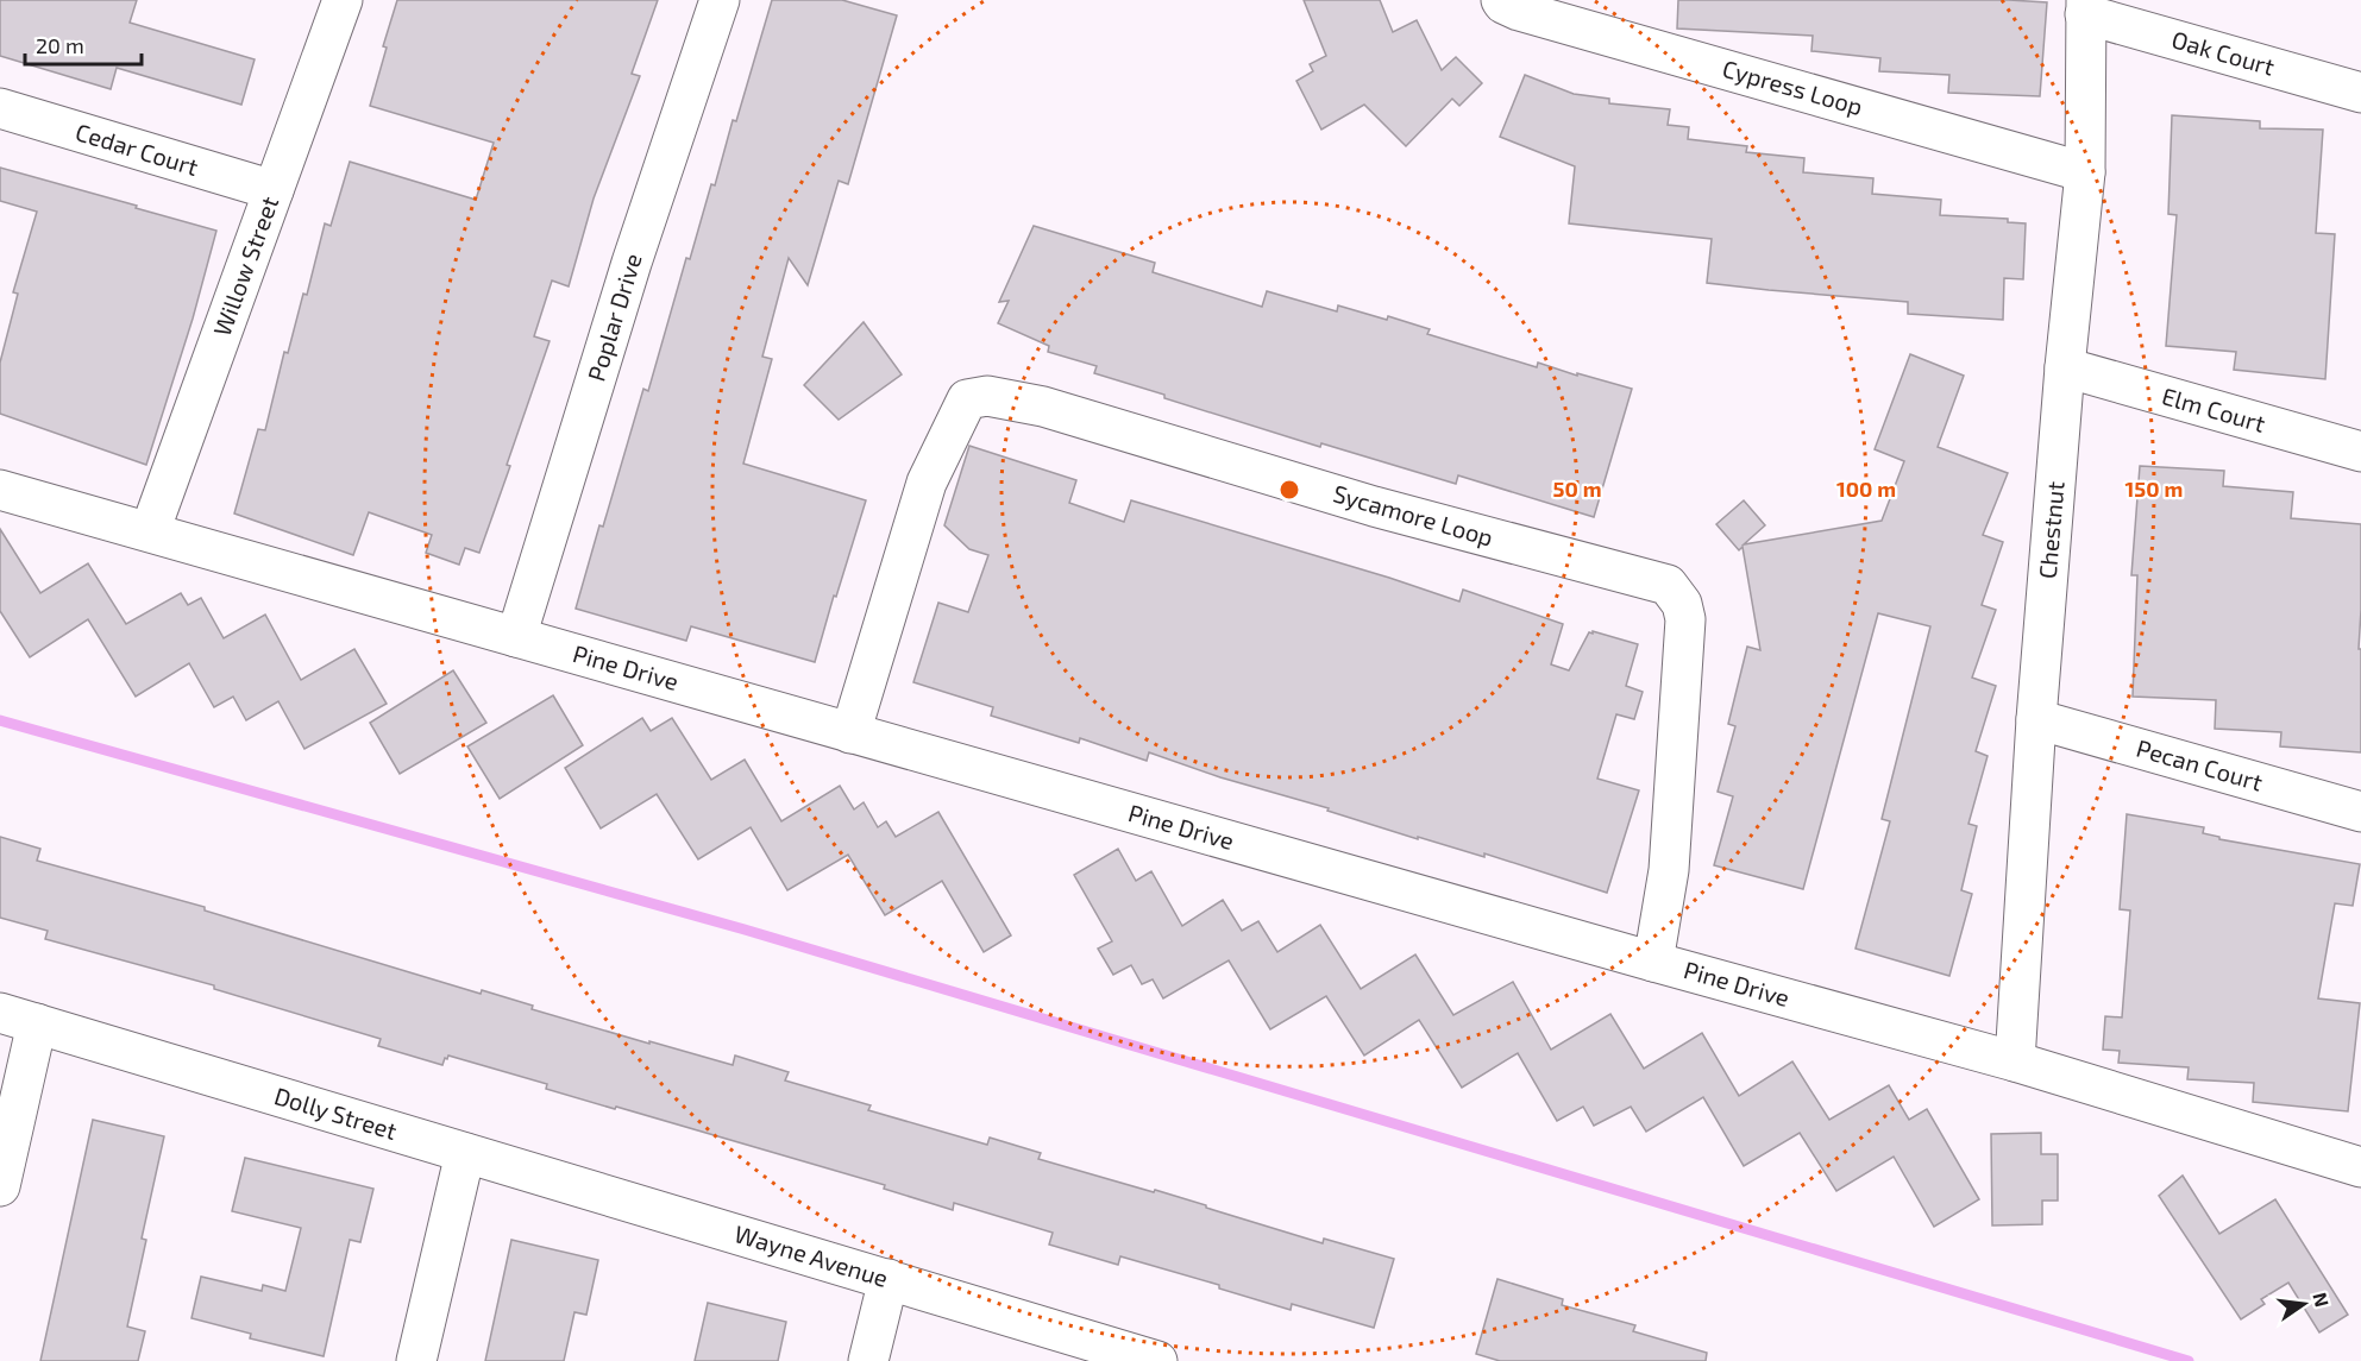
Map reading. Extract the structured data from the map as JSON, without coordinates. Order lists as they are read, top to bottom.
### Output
{
  "streets": {
    "street": [
      "Oak Court",
      "Cypress Loop",
      "Cedar Court",
      "Willow Street",
      "Poplar Drive",
      "Elm Court",
      "Sycamore Loop",
      "Chestnut",
      "Pine Drive",
      "Pecan Court",
      "Dolly Street",
      "Wayne Avenue"
    ]
  },
  "crossings": [
    ["Oak Court", "Chestnut"],
    ["Cypress Loop", "Chestnut"],
    ["Cedar Court", "Willow Street"],
    ["Willow Street", "Pine Drive"],
    ["Poplar Drive", "Pine Drive"],
    ["Elm Court", "Chestnut"],
    ["Sycamore Loop", "Pine Drive"],
    ["Chestnut", "Pine Drive"],
    ["Chestnut", "Pecan Court"],
    ["Dolly Street", "Wayne Avenue"]
  ],
  "scale_bar": "20 m",
  "north": "right",
  "rings": ["50 m", "100 m", "150 m"]
}
